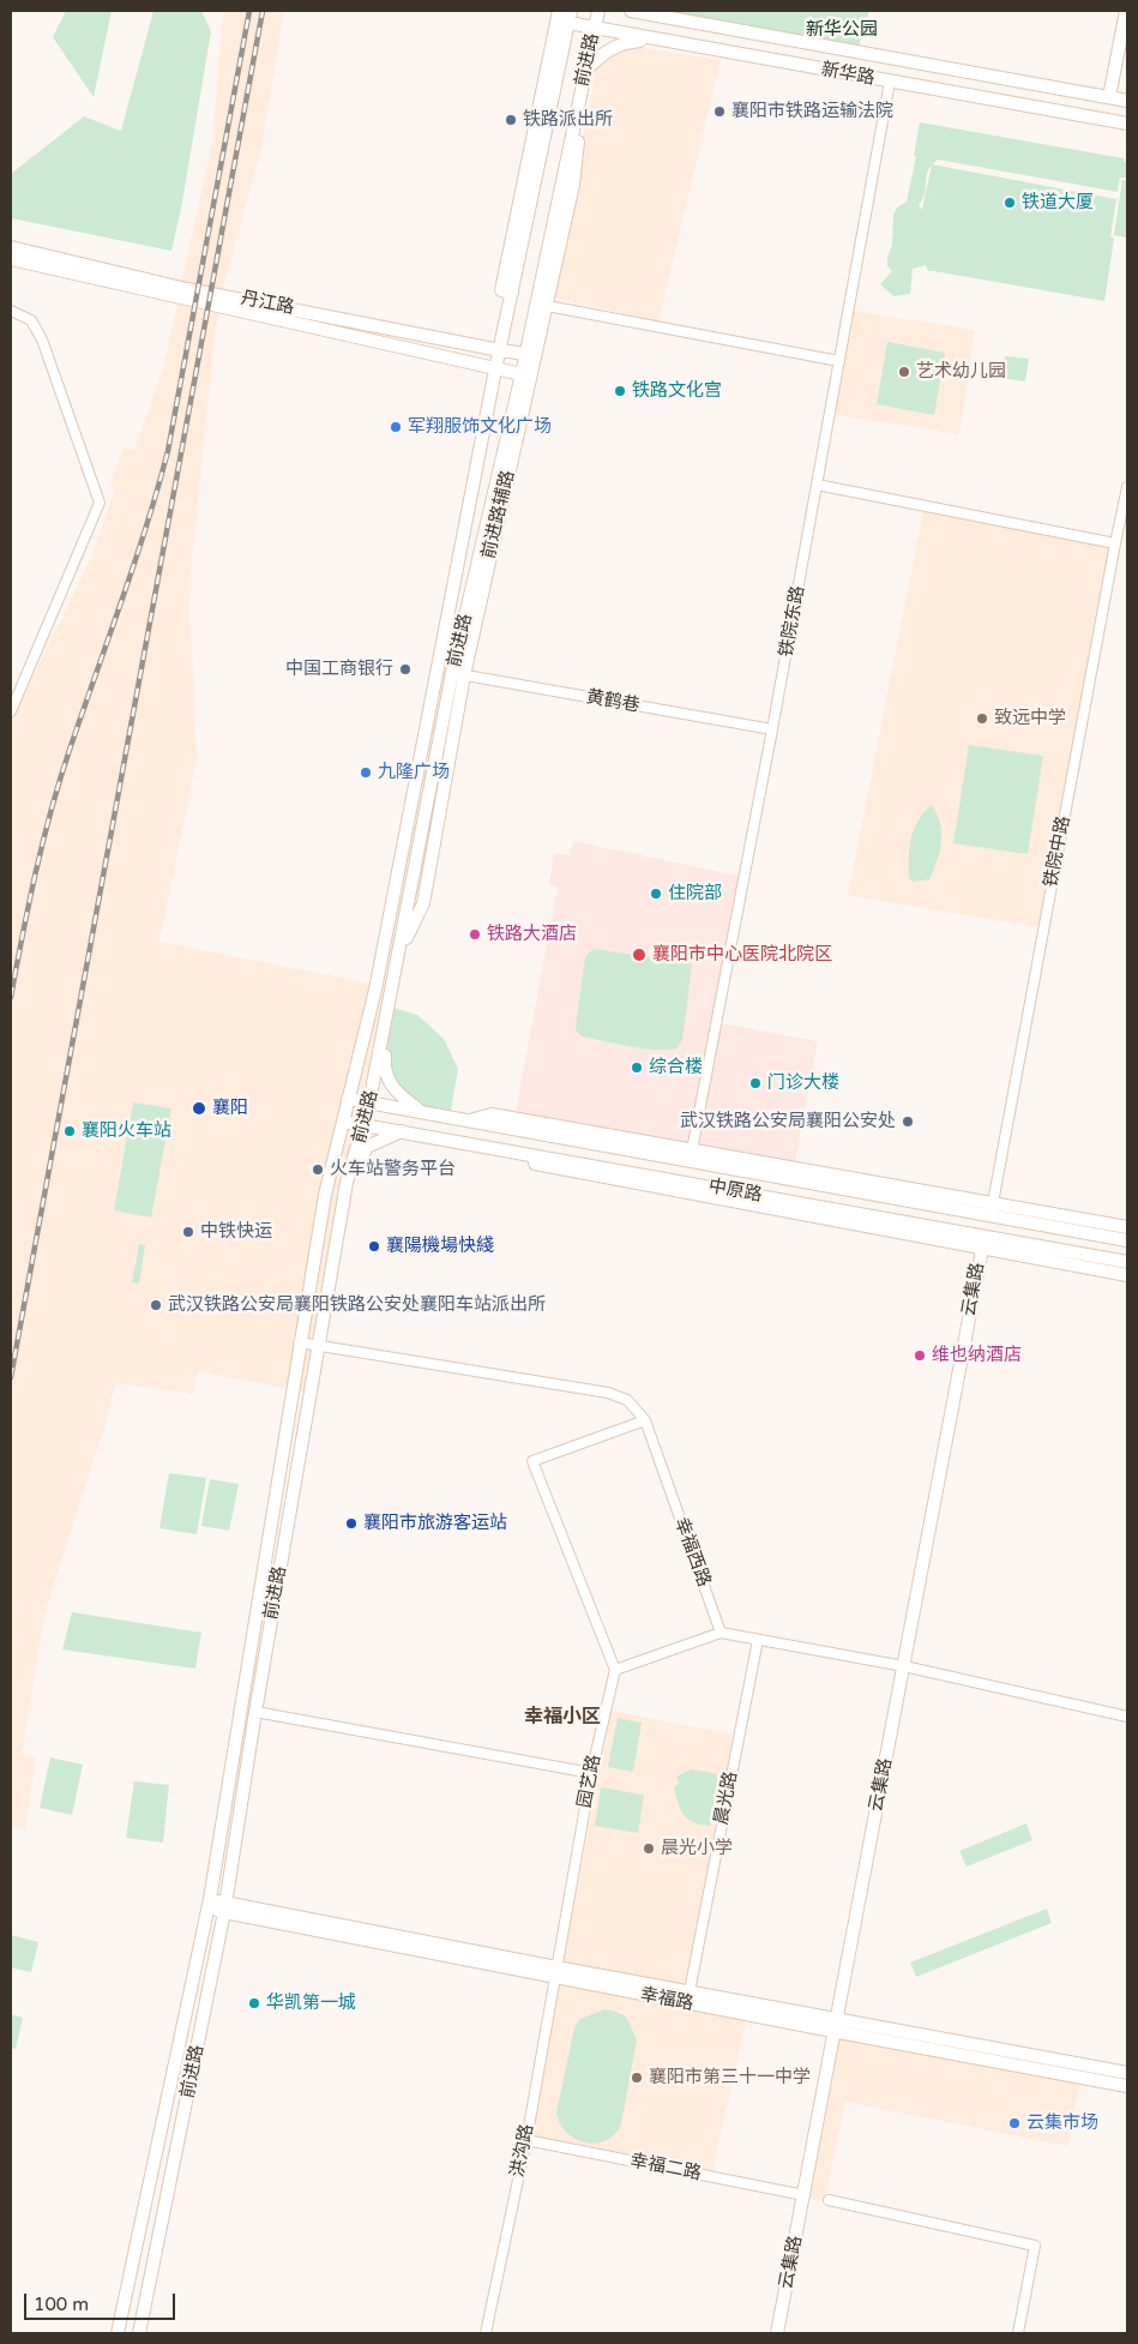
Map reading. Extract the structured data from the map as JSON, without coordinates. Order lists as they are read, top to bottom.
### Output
{
  "streets": {
    "main road": [
      "前进路",
      "新华路",
      "丹江路",
      "前进路辅路",
      "中原路",
      "云集路",
      "幸福路"
    ],
    "street": [
      "铁院东路",
      "黄鹤巷",
      "铁院中路",
      "幸福西路",
      "园艺路",
      "晨光路",
      "洪沟路",
      "幸福二路"
    ]
  },
  "crossings": [
    ["前进路", "新华路"],
    ["前进路", "丹江路"],
    ["前进路", "前进路辅路"],
    ["前进路", "黄鹤巷"],
    ["前进路", "中原路"],
    ["前进路", "幸福西路"],
    ["前进路", "幸福路"],
    ["新华路", "铁院东路"],
    ["前进路辅路", "黄鹤巷"],
    ["铁院东路", "黄鹤巷"],
    ["铁院东路", "中原路"],
    ["铁院中路", "中原路"],
    ["中原路", "云集路"],
    ["云集路", "幸福路"],
    ["云集路", "幸福二路"],
    ["园艺路", "幸福路"],
    ["园艺路", "洪沟路"],
    ["晨光路", "幸福路"],
    ["幸福路", "洪沟路"],
    ["洪沟路", "幸福二路"]
  ],
  "districts": ["幸福小区"],
  "parks": ["新华公园"],
  "places": [
    "襄阳市铁路运输法院",
    "铁路派出所",
    "铁道大厦",
    "艺术幼儿园",
    "铁路文化宫",
    "军翔服饰文化广场",
    "中国工商银行",
    "致远中学",
    "九隆广场",
    "住院部",
    "铁路大酒店",
    "襄阳市中心医院北院区",
    "综合楼",
    "门诊大楼",
    "襄阳",
    "武汉铁路公安局襄阳公安处",
    "襄阳火车站",
    "火车站警务平台",
    "中铁快运",
    "襄陽機場快綫",
    "武汉铁路公安局襄阳铁路公安处襄阳车站派出所",
    "维也纳酒店",
    "襄阳市旅游客运站",
    "晨光小学",
    "华凯第一城",
    "襄阳市第三十一中学",
    "云集市场"
  ],
  "scale_bar": "100 m"
}
